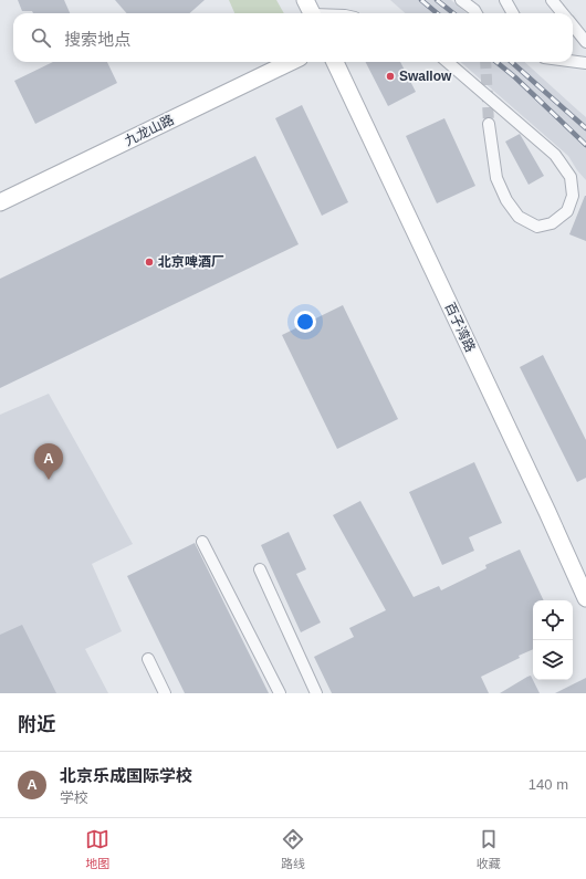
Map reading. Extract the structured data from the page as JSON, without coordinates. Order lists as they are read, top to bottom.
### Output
{
  "streets": {
    "street": ["九龙山路", "百子湾路"]
  },
  "places": ["Swallow", "北京啤酒厂"],
  "page": {
    "search": "搜索地点",
    "pins": "A",
    "heading": "附近",
    "list": [
      {
        "mark": "A",
        "name": "北京乐成国际学校",
        "note": "学校",
        "value": "140 m"
      }
    ],
    "nav": ["地图", "路线", "收藏"]
  }
}
